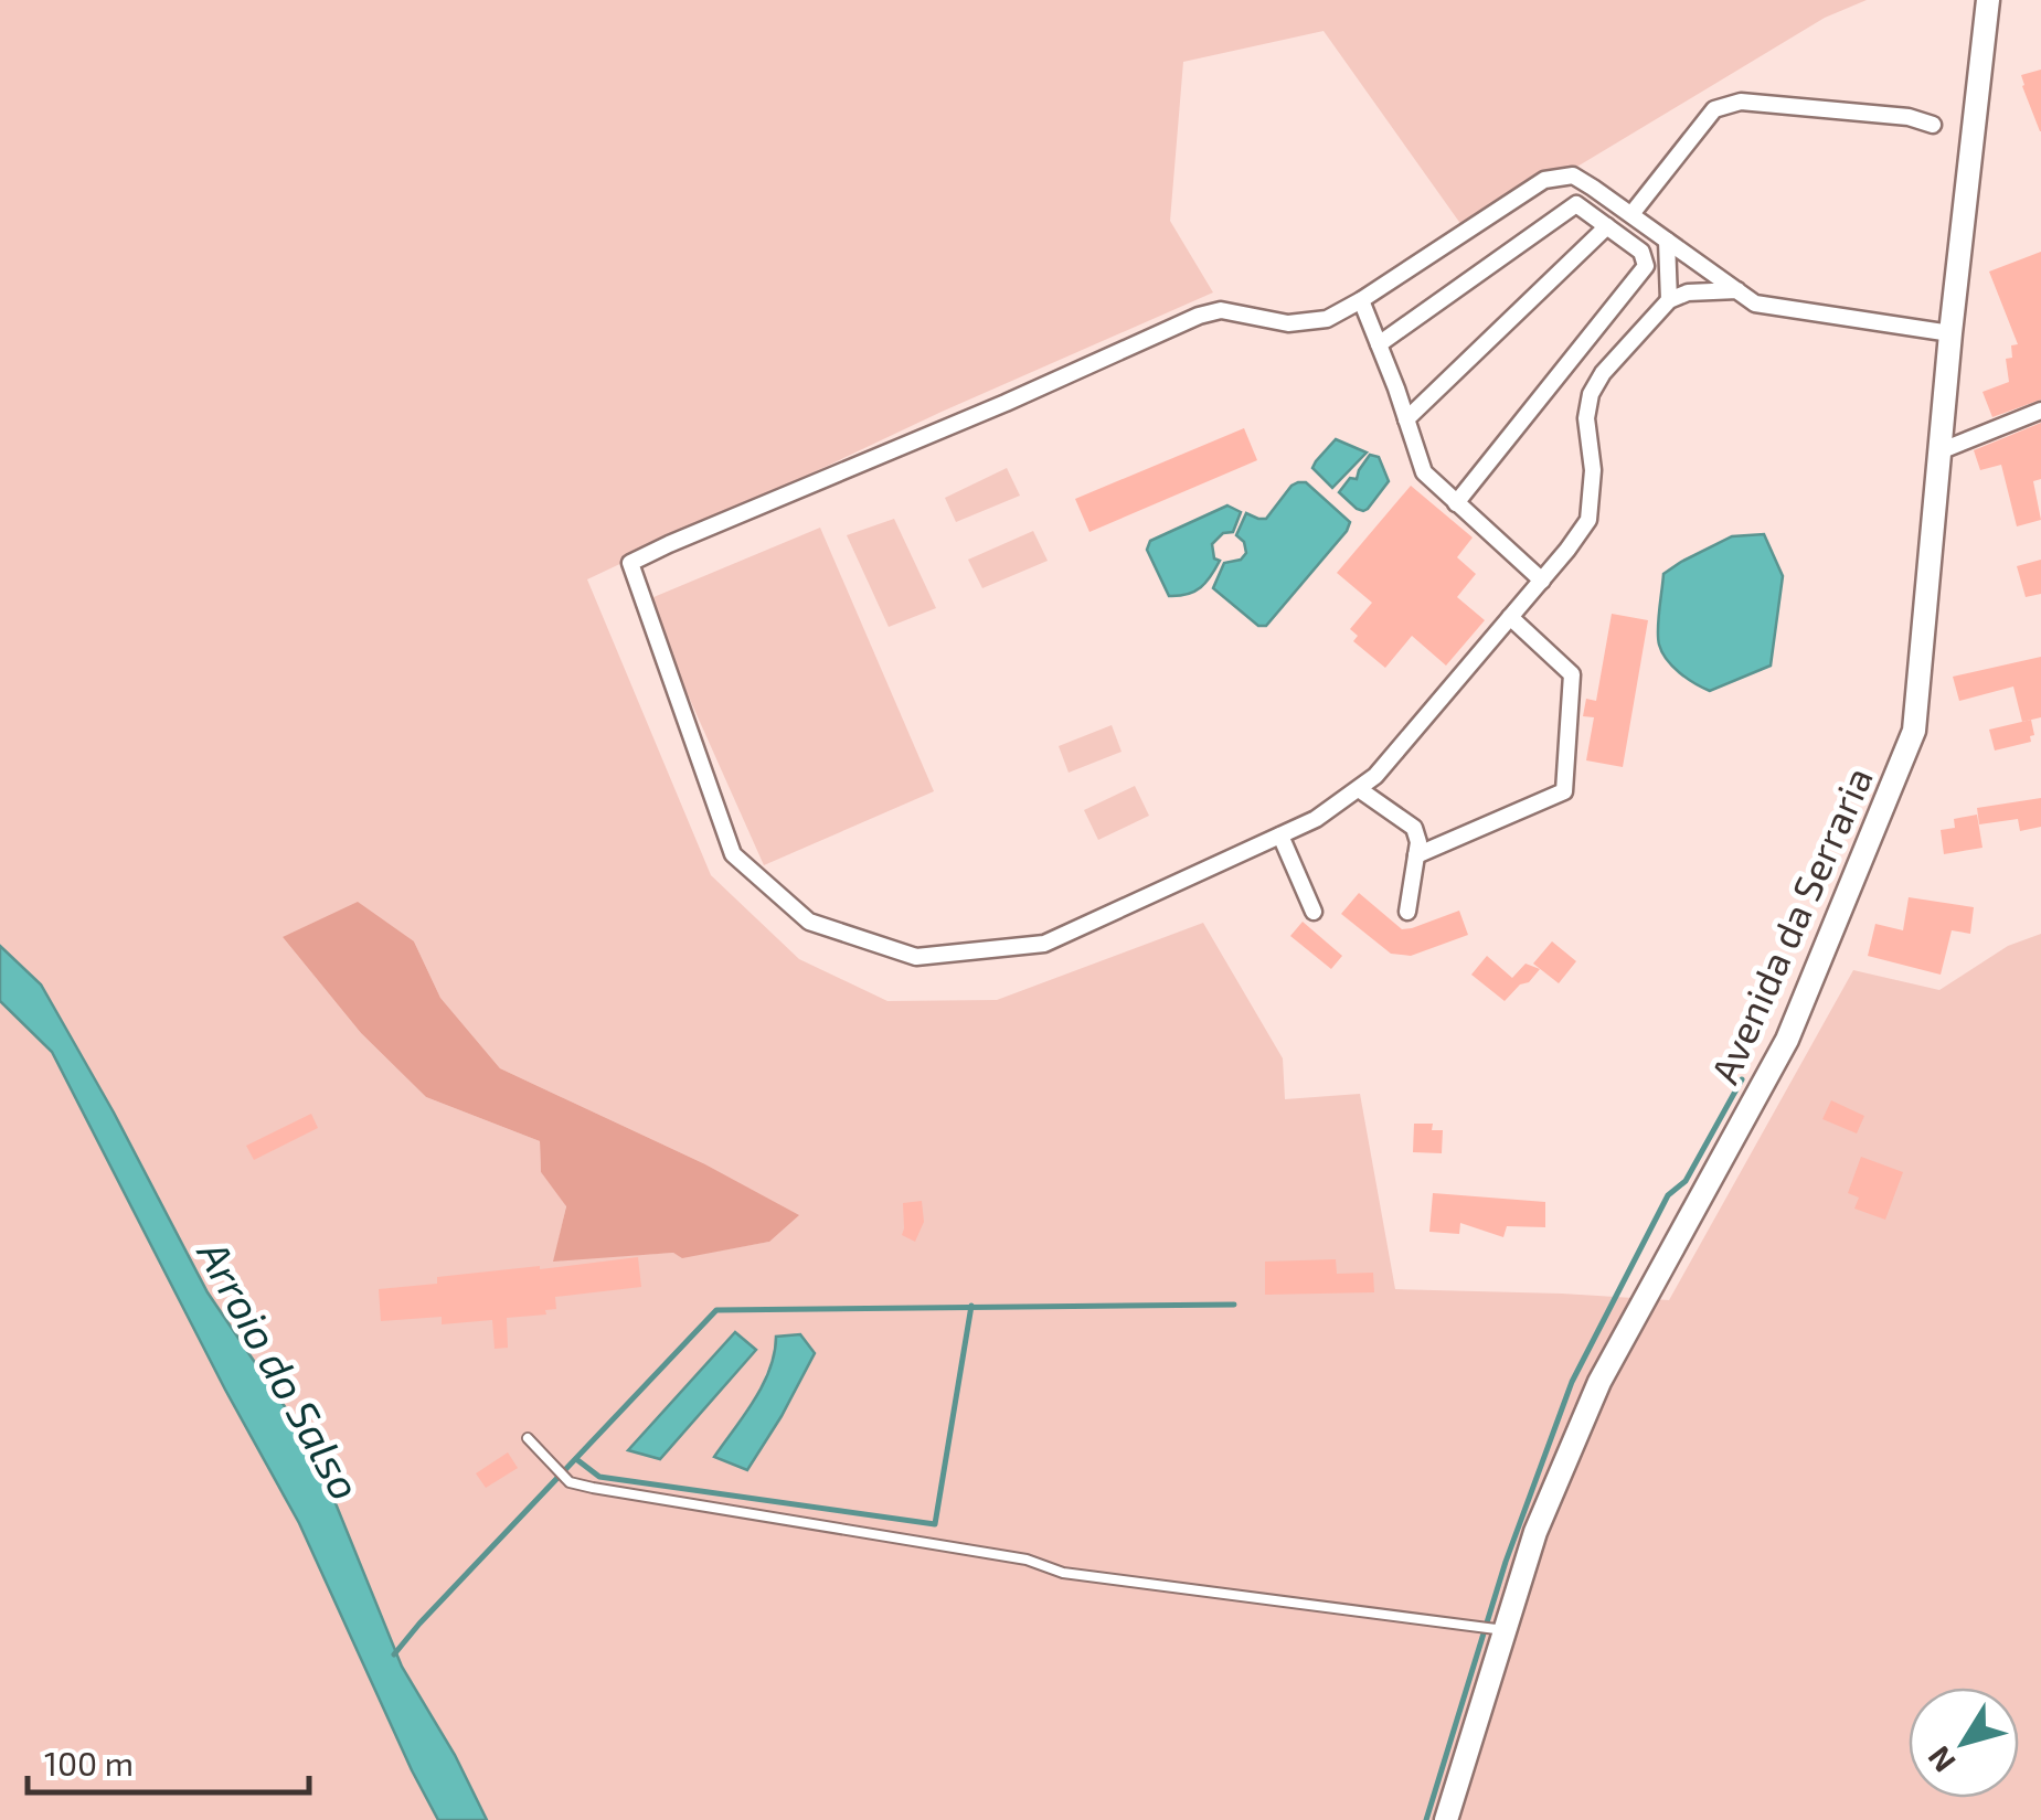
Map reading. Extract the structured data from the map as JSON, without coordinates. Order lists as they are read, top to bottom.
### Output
{
  "streets": {
    "main road": ["Avenida da Serraria"]
  },
  "water": ["Arroio do Salso"],
  "scale_bar": "100 m",
  "north": "bottom left"
}
